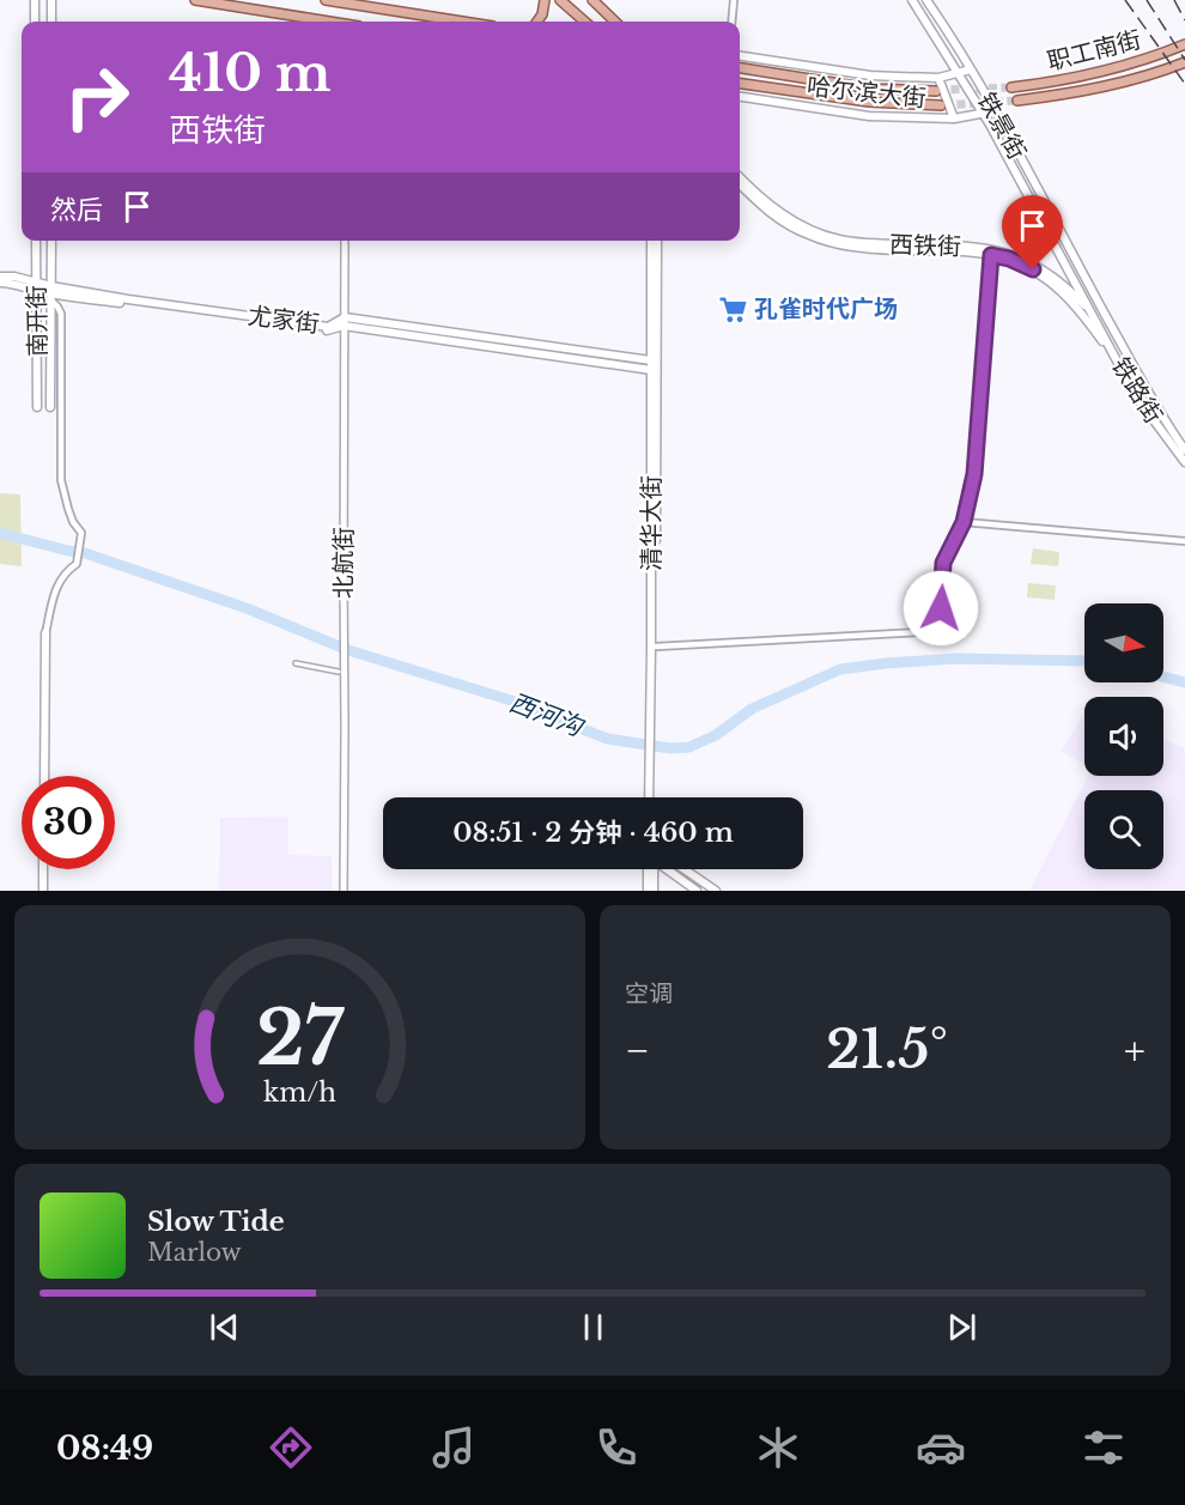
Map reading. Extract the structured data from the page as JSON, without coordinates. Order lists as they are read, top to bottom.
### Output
{
  "streets": {
    "main road": [
      "职工南街",
      "哈尔滨大街",
      "铁景街",
      "西铁街",
      "尤家街",
      "南开街",
      "铁路街",
      "清华大街"
    ],
    "street": ["北航街"]
  },
  "crossings": [
    ["哈尔滨大街", "铁景街"],
    ["铁景街", "西铁街"],
    ["铁景街", "铁路街"],
    ["西铁街", "铁路街"],
    ["尤家街", "南开街"],
    ["尤家街", "清华大街"],
    ["尤家街", "北航街"]
  ],
  "water": ["西河沟"],
  "places": {
    "supermarket": ["孔雀时代广场"]
  },
  "north": "right",
  "page": {
    "turn": ["410 m", "西铁街"],
    "then": "然后",
    "limit": "30",
    "trip": "08:51 · 2 分钟 · 460 m",
    "tile": "空调",
    "heat": ["−", "21.5°", "+"],
    "song": ["Slow Tide", "Marlow"],
    "tabs": "08:49",
    "gauge": ["27", "km/h"]
  }
}
